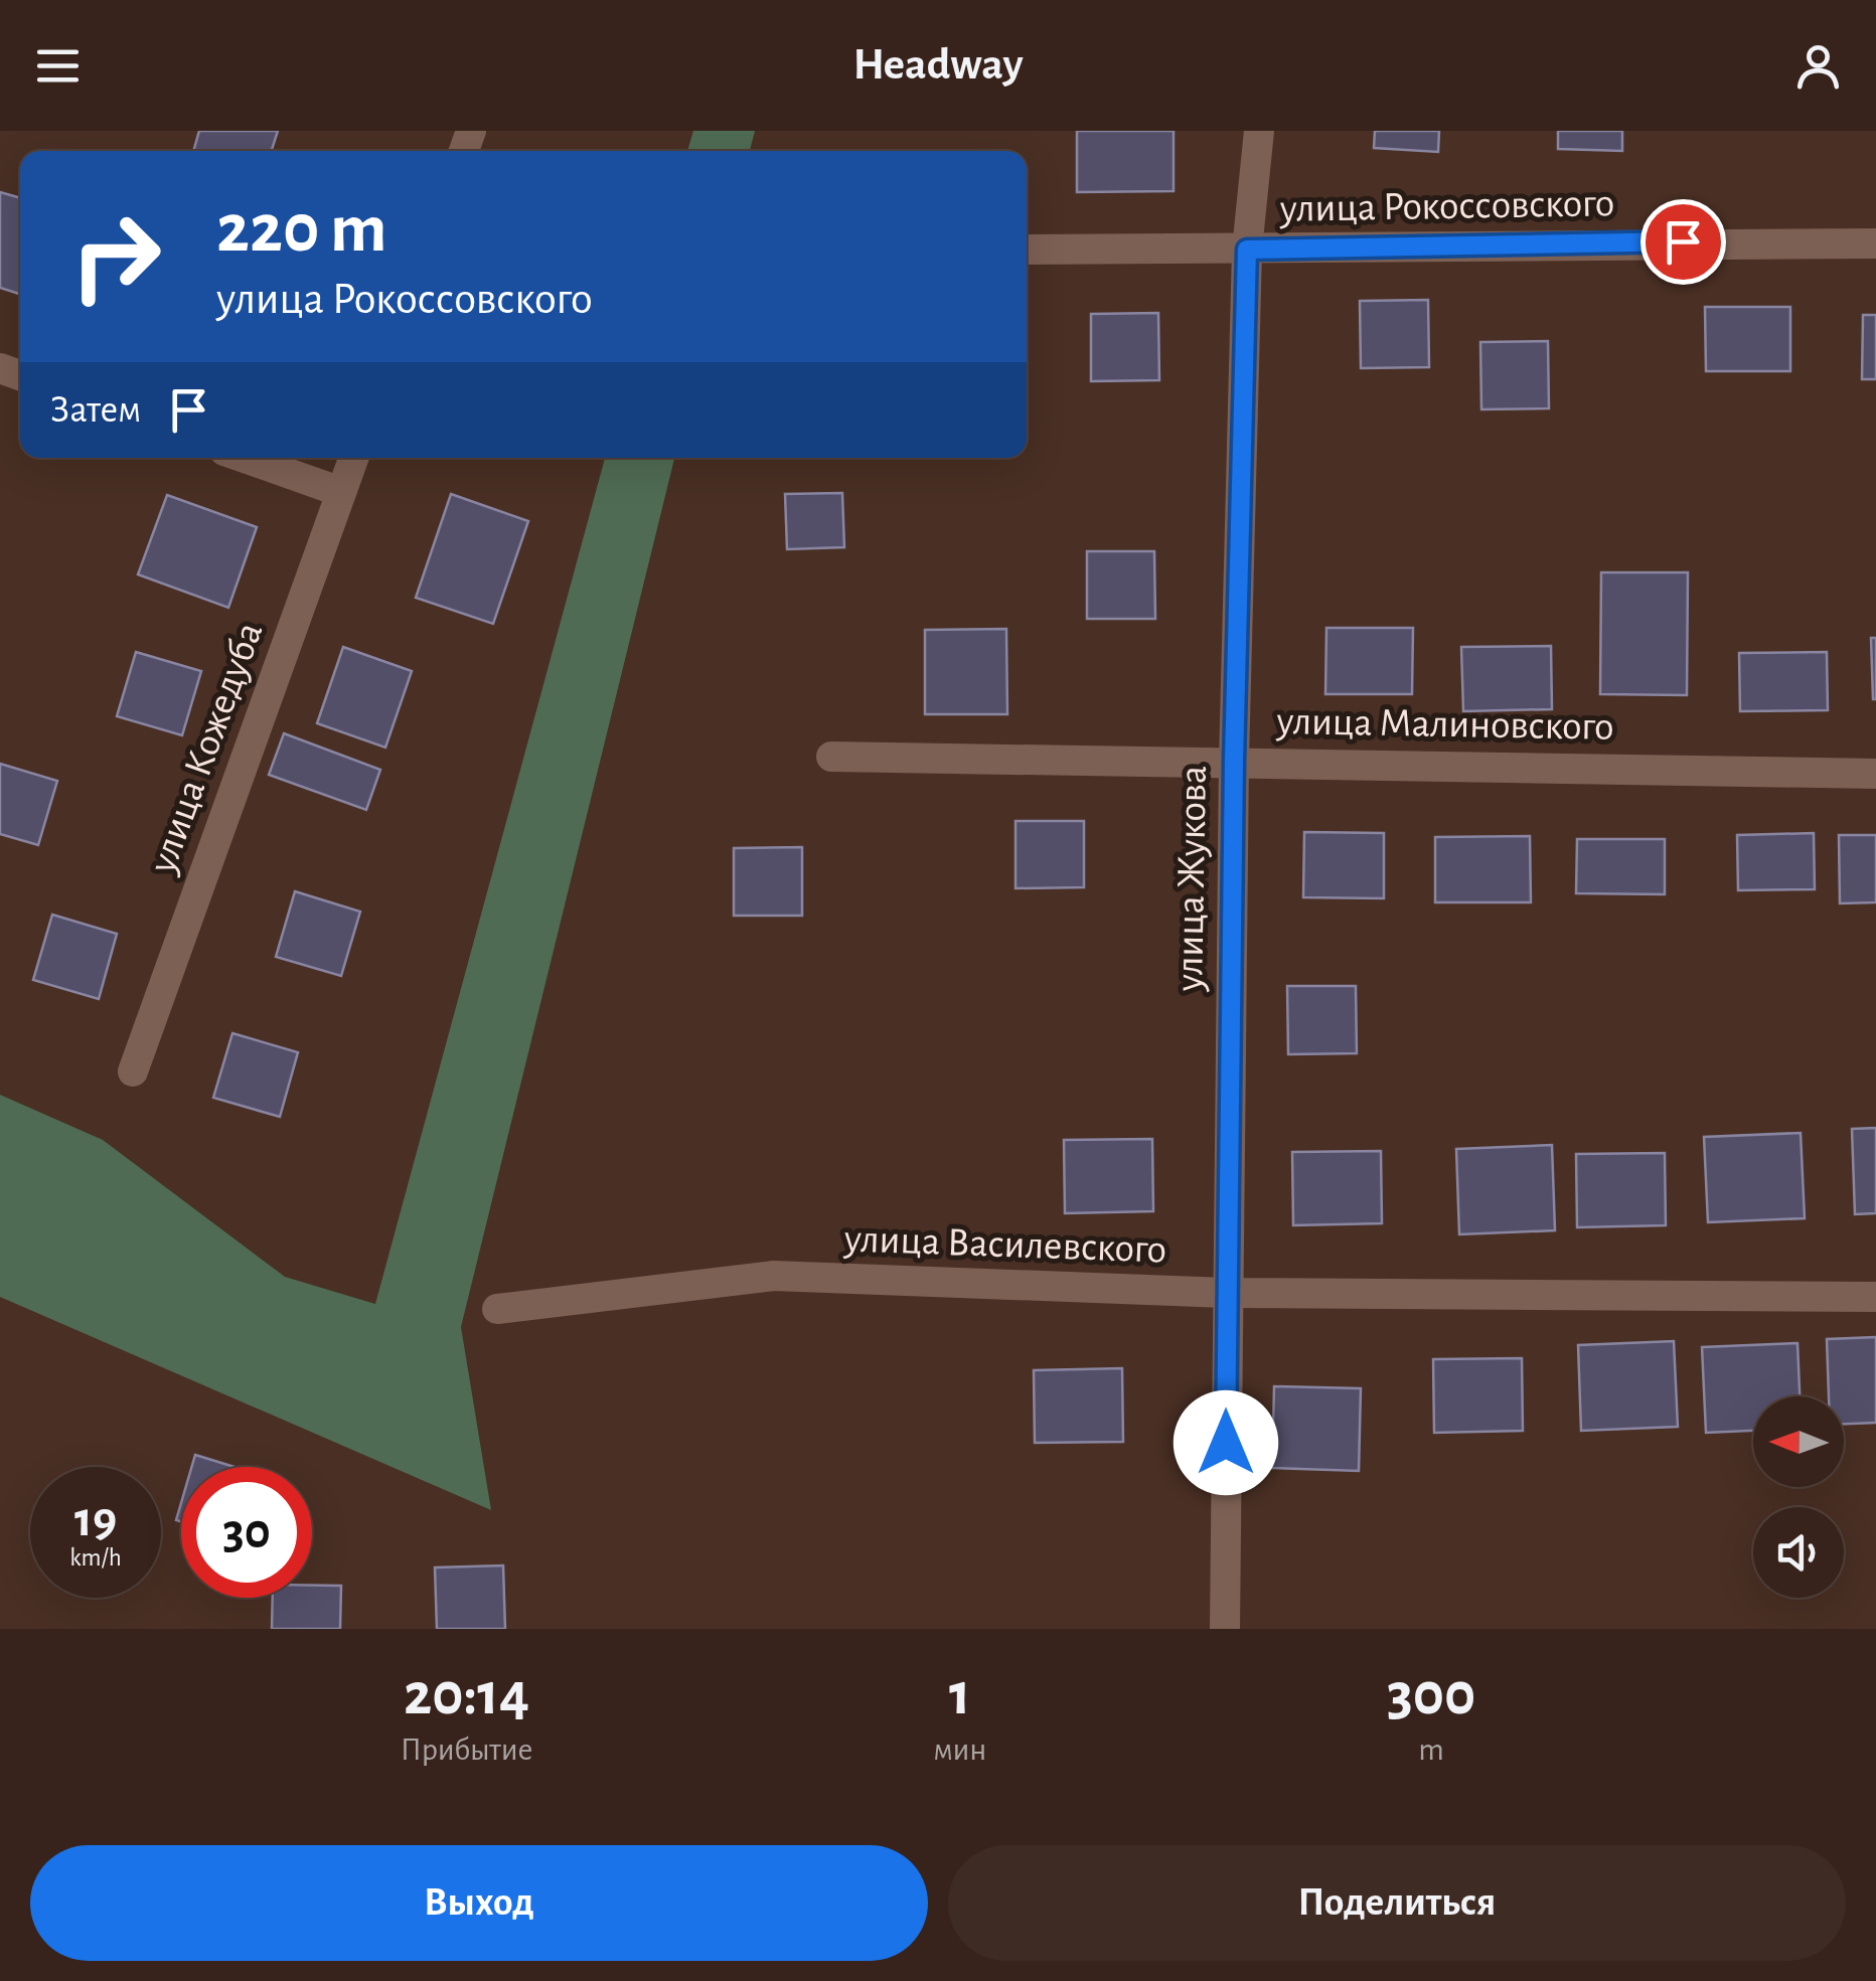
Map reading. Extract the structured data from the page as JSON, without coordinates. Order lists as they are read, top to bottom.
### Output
{
  "streets": {
    "street": [
      "улица Рокоссовского",
      "улица Малиновского",
      "улица Кожедуба",
      "улица Жукова",
      "улица Василевского"
    ]
  },
  "crossings": [
    ["улица Рокоссовского", "улица Жукова"],
    ["улица Малиновского", "улица Жукова"],
    ["улица Жукова", "улица Василевского"]
  ],
  "north": "left",
  "page": {
    "header": "Headway",
    "turn": ["220 m", "улица Рокоссовского"],
    "then": "Затем",
    "speed": "19 km/h",
    "limit": "30",
    "eta": [
      "20:14",
      "Прибытие",
      "1",
      "мин",
      "300",
      "m"
    ],
    "buttons": ["Выход", "Поделиться"]
  }
}
